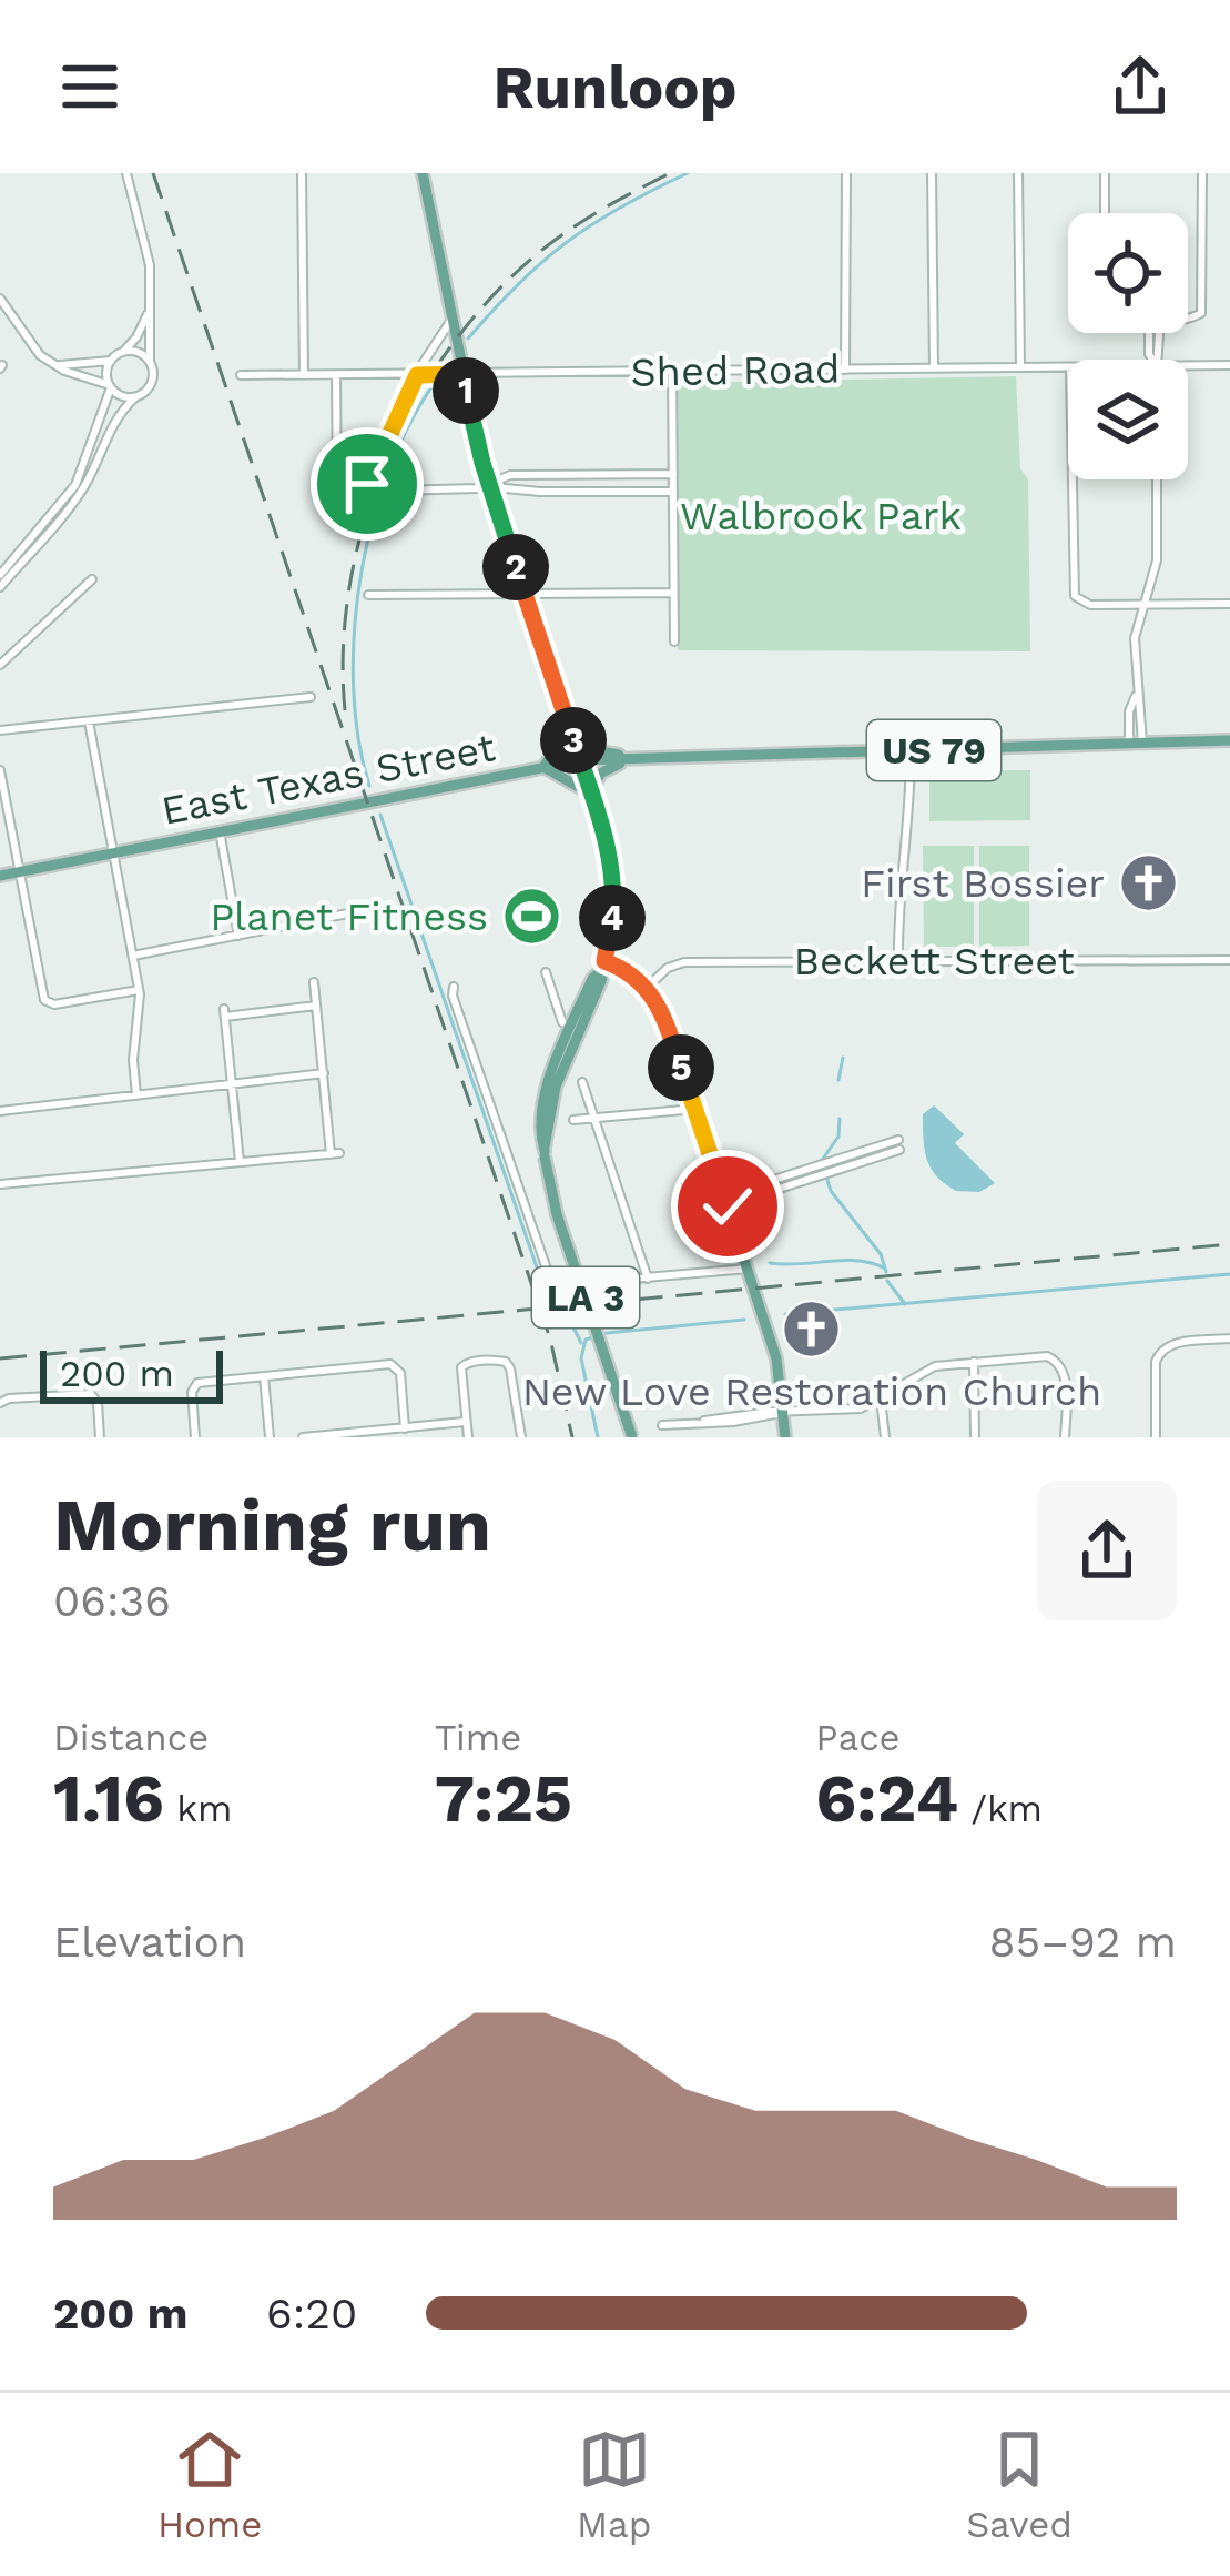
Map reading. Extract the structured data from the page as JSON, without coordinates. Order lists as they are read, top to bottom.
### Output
{
  "streets": {
    "main road": ["US 79", "East Texas Street", "LA 3"],
    "street": ["Shed Road", "Beckett Street"]
  },
  "crossings": [
    ["Shed Road", "LA 3"],
    ["East Texas Street", "LA 3"]
  ],
  "parks": ["Walbrook Park"],
  "places": {
    "church": ["First Bossier", "New Love Restoration Church"],
    "sports": ["Planet Fitness"]
  },
  "scale_bar": "200 m",
  "page": {
    "header": "Runloop",
    "pins": [
      "1",
      "2",
      "3",
      "4",
      "5"
    ],
    "scale": "200 m",
    "heading": ["Morning run", "06:36"],
    "stats": [
      ["Distance", "1.16 km"],
      ["Time", "7:25"],
      ["Pace", "6:24 /km"]
    ],
    "chart": ["Elevation", "85–92 m"],
    "list": [
      {
        "name": "200 m",
        "note": "6:20"
      }
    ],
    "tabs": ["Home", "Map", "Saved"]
  }
}
